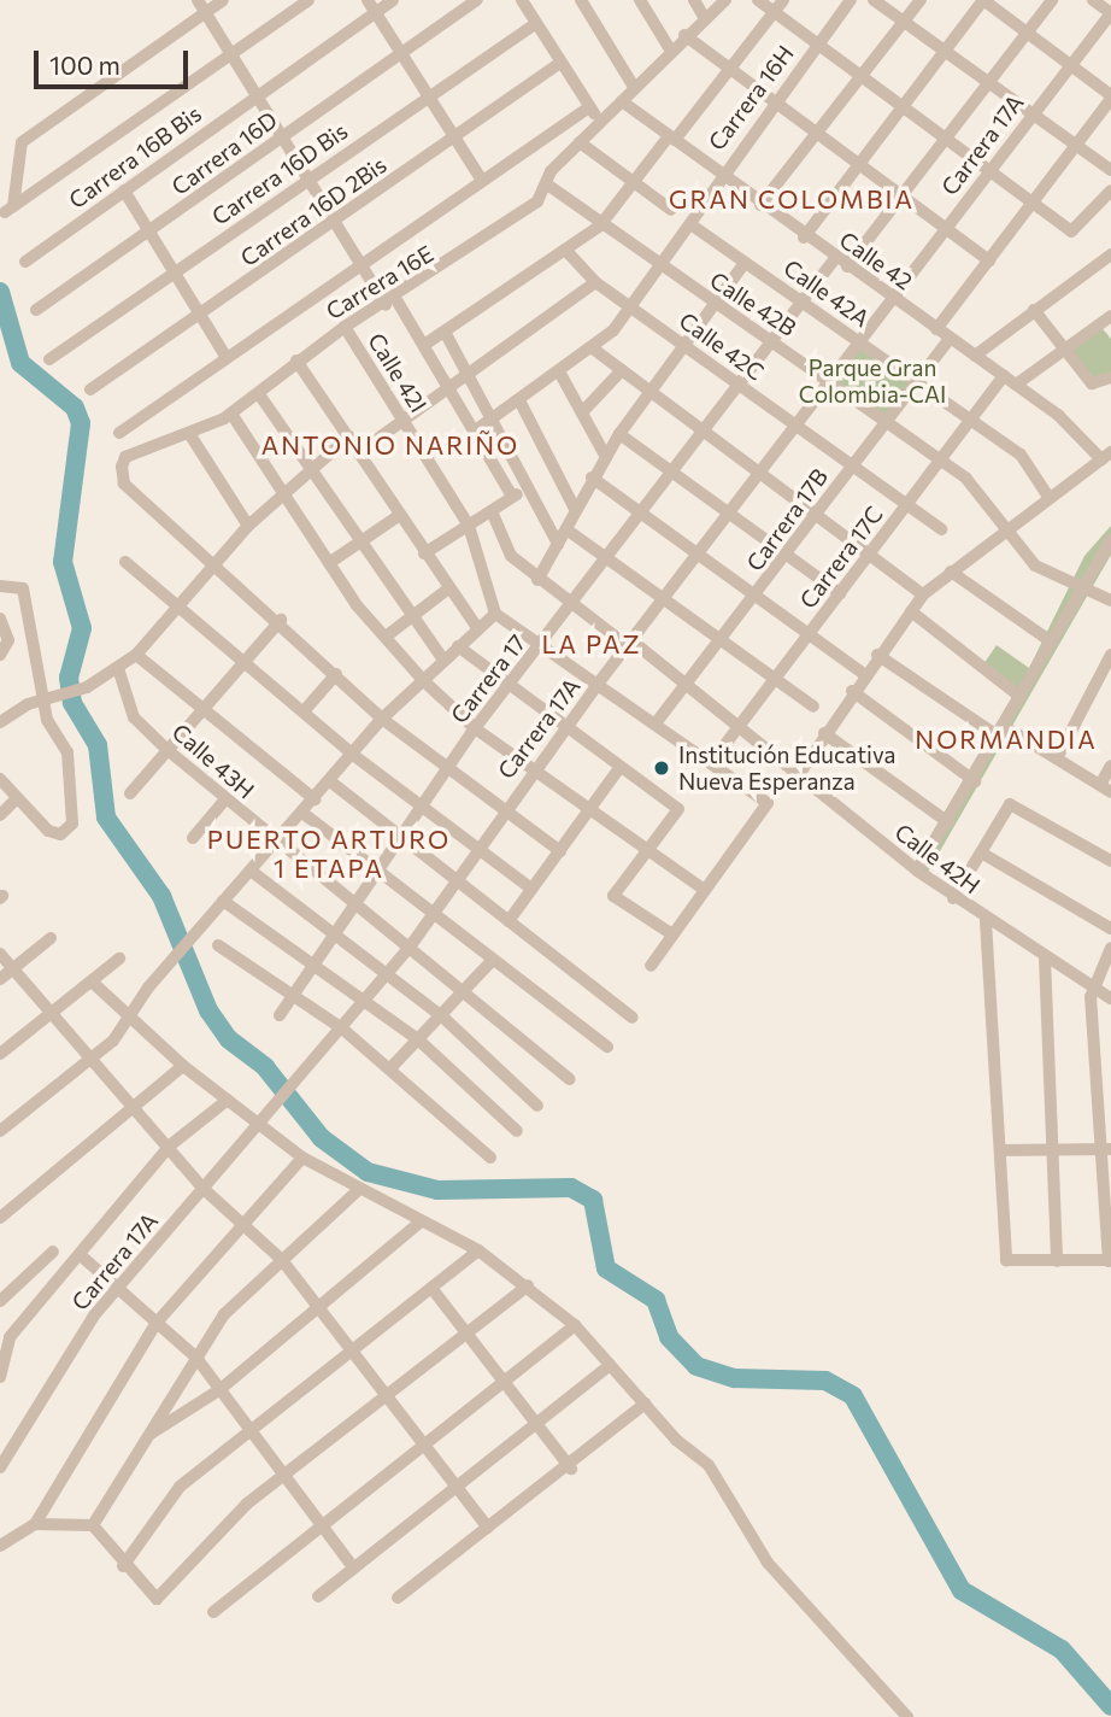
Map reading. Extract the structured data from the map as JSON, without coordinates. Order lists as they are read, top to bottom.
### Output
{
  "streets": {
    "street": [
      "Carrera 16H",
      "Carrera 17A",
      "Carrera 16D",
      "Carrera 16B Bis",
      "Carrera 16D Bis",
      "Carrera 16D 2Bis",
      "Calle 42",
      "Carrera 16E",
      "Calle 42A",
      "Calle 42B",
      "Calle 42C",
      "Calle 42I",
      "Carrera 17B",
      "Carrera 17C",
      "Carrera 17",
      "Calle 43H",
      "Calle 42H"
    ]
  },
  "crossings": [
    ["Carrera 16H", "Calle 42"],
    ["Carrera 16H", "Calle 42A"],
    ["Carrera 16H", "Calle 42B"],
    ["Carrera 16H", "Calle 42C"],
    ["Carrera 17A", "Calle 42"],
    ["Carrera 17A", "Calle 42A"],
    ["Carrera 17A", "Calle 42B"],
    ["Carrera 17A", "Calle 42C"],
    ["Carrera 17A", "Calle 43H"],
    ["Carrera 17A", "Calle 42H"],
    ["Calle 42", "Carrera 16E"],
    ["Calle 42", "Carrera 17B"],
    ["Calle 42", "Carrera 17C"],
    ["Calle 42", "Carrera 17"],
    ["Carrera 16E", "Calle 42B"],
    ["Carrera 16E", "Calle 42I"],
    ["Calle 42A", "Carrera 17B"],
    ["Calle 42A", "Carrera 17C"],
    ["Calle 42A", "Carrera 17"],
    ["Calle 42B", "Carrera 17B"],
    ["Calle 42B", "Carrera 17C"],
    ["Calle 42B", "Carrera 17"],
    ["Calle 42C", "Carrera 17B"],
    ["Calle 42C", "Carrera 17C"],
    ["Calle 42C", "Carrera 17"],
    ["Carrera 17B", "Calle 42H"],
    ["Carrera 17C", "Calle 42H"],
    ["Carrera 17", "Calle 43H"],
    ["Carrera 17", "Calle 42H"]
  ],
  "districts": [
    "GRAN COLOMBIA",
    "ANTONIO NARIÑO",
    "LA PAZ",
    "NORMANDIA",
    "PUERTO ARTURO 1 ETAPA"
  ],
  "parks": ["Parque Gran Colombia-CAI"],
  "places": ["Institución Educativa Nueva Esperanza"],
  "scale_bar": "100 m"
}
